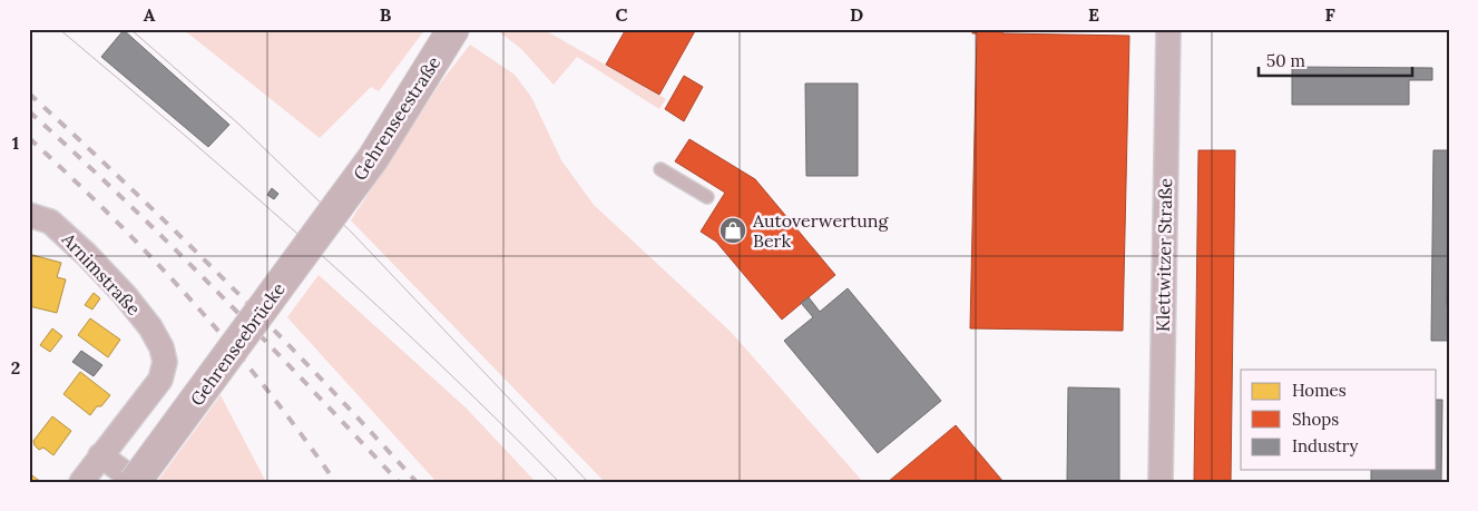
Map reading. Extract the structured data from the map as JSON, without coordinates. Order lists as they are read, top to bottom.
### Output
{
  "streets": {
    "main road": ["Gehrenseestraße", "Gehrenseebrücke"],
    "street": ["Klettwitzer Straße", "Arnimstraße"]
  },
  "crossings": [
    ["Gehrenseestraße", "Gehrenseebrücke"]
  ],
  "places": {
    "shop": ["Autoverwertung Berk"]
  },
  "legend": ["Homes", "Shops", "Industry"],
  "scale_bar": "50 m",
  "grid": {
    "columns": [
      "A",
      "B",
      "C",
      "D",
      "E",
      "F"
    ],
    "rows": ["1", "2"]
  }
}
